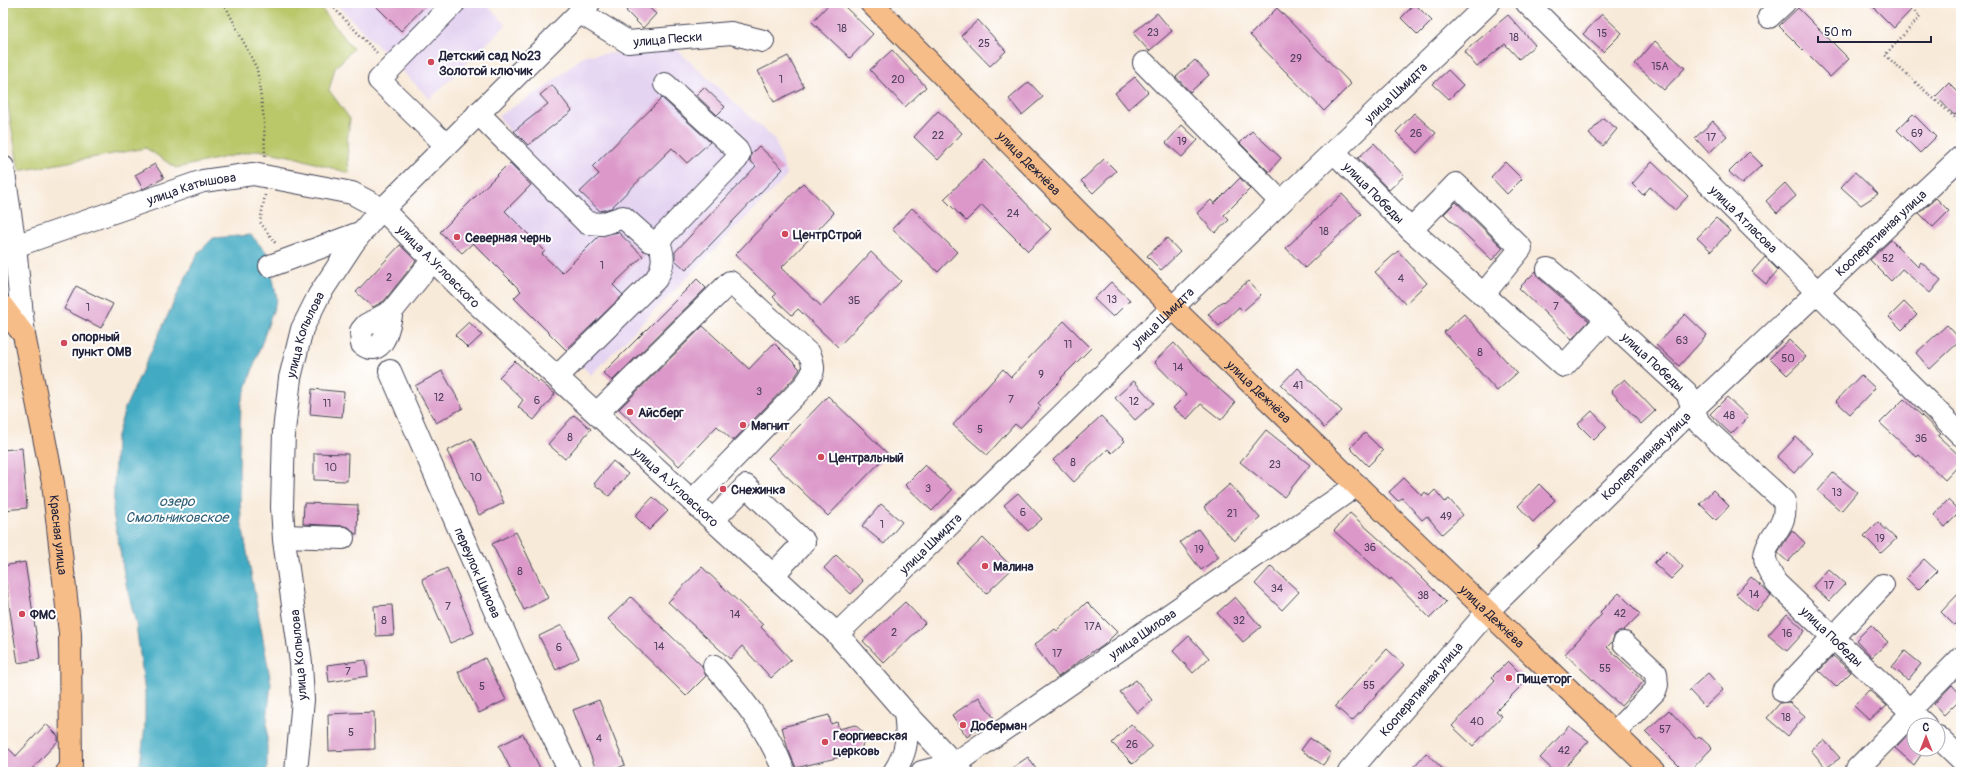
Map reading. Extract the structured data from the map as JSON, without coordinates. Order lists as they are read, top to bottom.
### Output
{
  "streets": {
    "main road": ["улица Дежнёва", "Красная улица"],
    "street": [
      "улица Пески",
      "улица Шмидта",
      "улица Катышова",
      "улица Победы",
      "улица Атласова",
      "Кооперативная улица",
      "улица А.Угловского",
      "улица Копылова",
      "переулок Шилова",
      "улица Шилова"
    ]
  },
  "crossings": [
    ["улица Пески", "улица Копылова"],
    ["улица Шмидта", "улица Дежнёва"],
    ["улица Шмидта", "улица Победы"],
    ["улица Шмидта", "улица А.Угловского"],
    ["улица Дежнёва", "Кооперативная улица"],
    ["улица Дежнёва", "улица Шилова"],
    ["улица Катышова", "улица А.Угловского"],
    ["улица Катышова", "улица Копылова"],
    ["улица Победы", "Кооперативная улица"],
    ["улица Атласова", "Кооперативная улица"],
    ["улица А.Угловского", "улица Копылова"],
    ["улица А.Угловского", "улица Шилова"]
  ],
  "water": ["озеро Смольниковское"],
  "places": [
    "Детский сад №23 Золотой ключик",
    "ЦентрСтрой",
    "Северная чернь",
    "опорный пункт ОМВ",
    "Айсберг",
    "Магнит",
    "Центральный",
    "Снежинка",
    "Малина",
    "ФМС",
    "Пищеторг",
    "Доберман",
    "Георгиевская церковь"
  ],
  "house_numbers": [
    "18",
    "23",
    "15",
    "18",
    "25",
    "29",
    "15А",
    "1",
    "20",
    "26",
    "69",
    "22",
    "17",
    "19",
    "24",
    "18",
    "52",
    "1",
    "2",
    "4",
    "13",
    "3Б",
    "7",
    "1",
    "63",
    "11",
    "8",
    "50",
    "14",
    "9",
    "41",
    "3",
    "12",
    "7",
    "6",
    "12",
    "11",
    "48",
    "5",
    "8",
    "36",
    "8",
    "23",
    "10",
    "10",
    "3",
    "13",
    "6",
    "21",
    "49",
    "1",
    "19",
    "36",
    "19",
    "8",
    "17",
    "34",
    "14",
    "38",
    "7",
    "42",
    "14",
    "8",
    "32",
    "17А",
    "2",
    "16",
    "14",
    "6",
    "17",
    "55",
    "7",
    "55",
    "5",
    "18",
    "40",
    "57",
    "5",
    "4",
    "26",
    "42"
  ],
  "scale_bar": "50 m",
  "north": "top"
}
